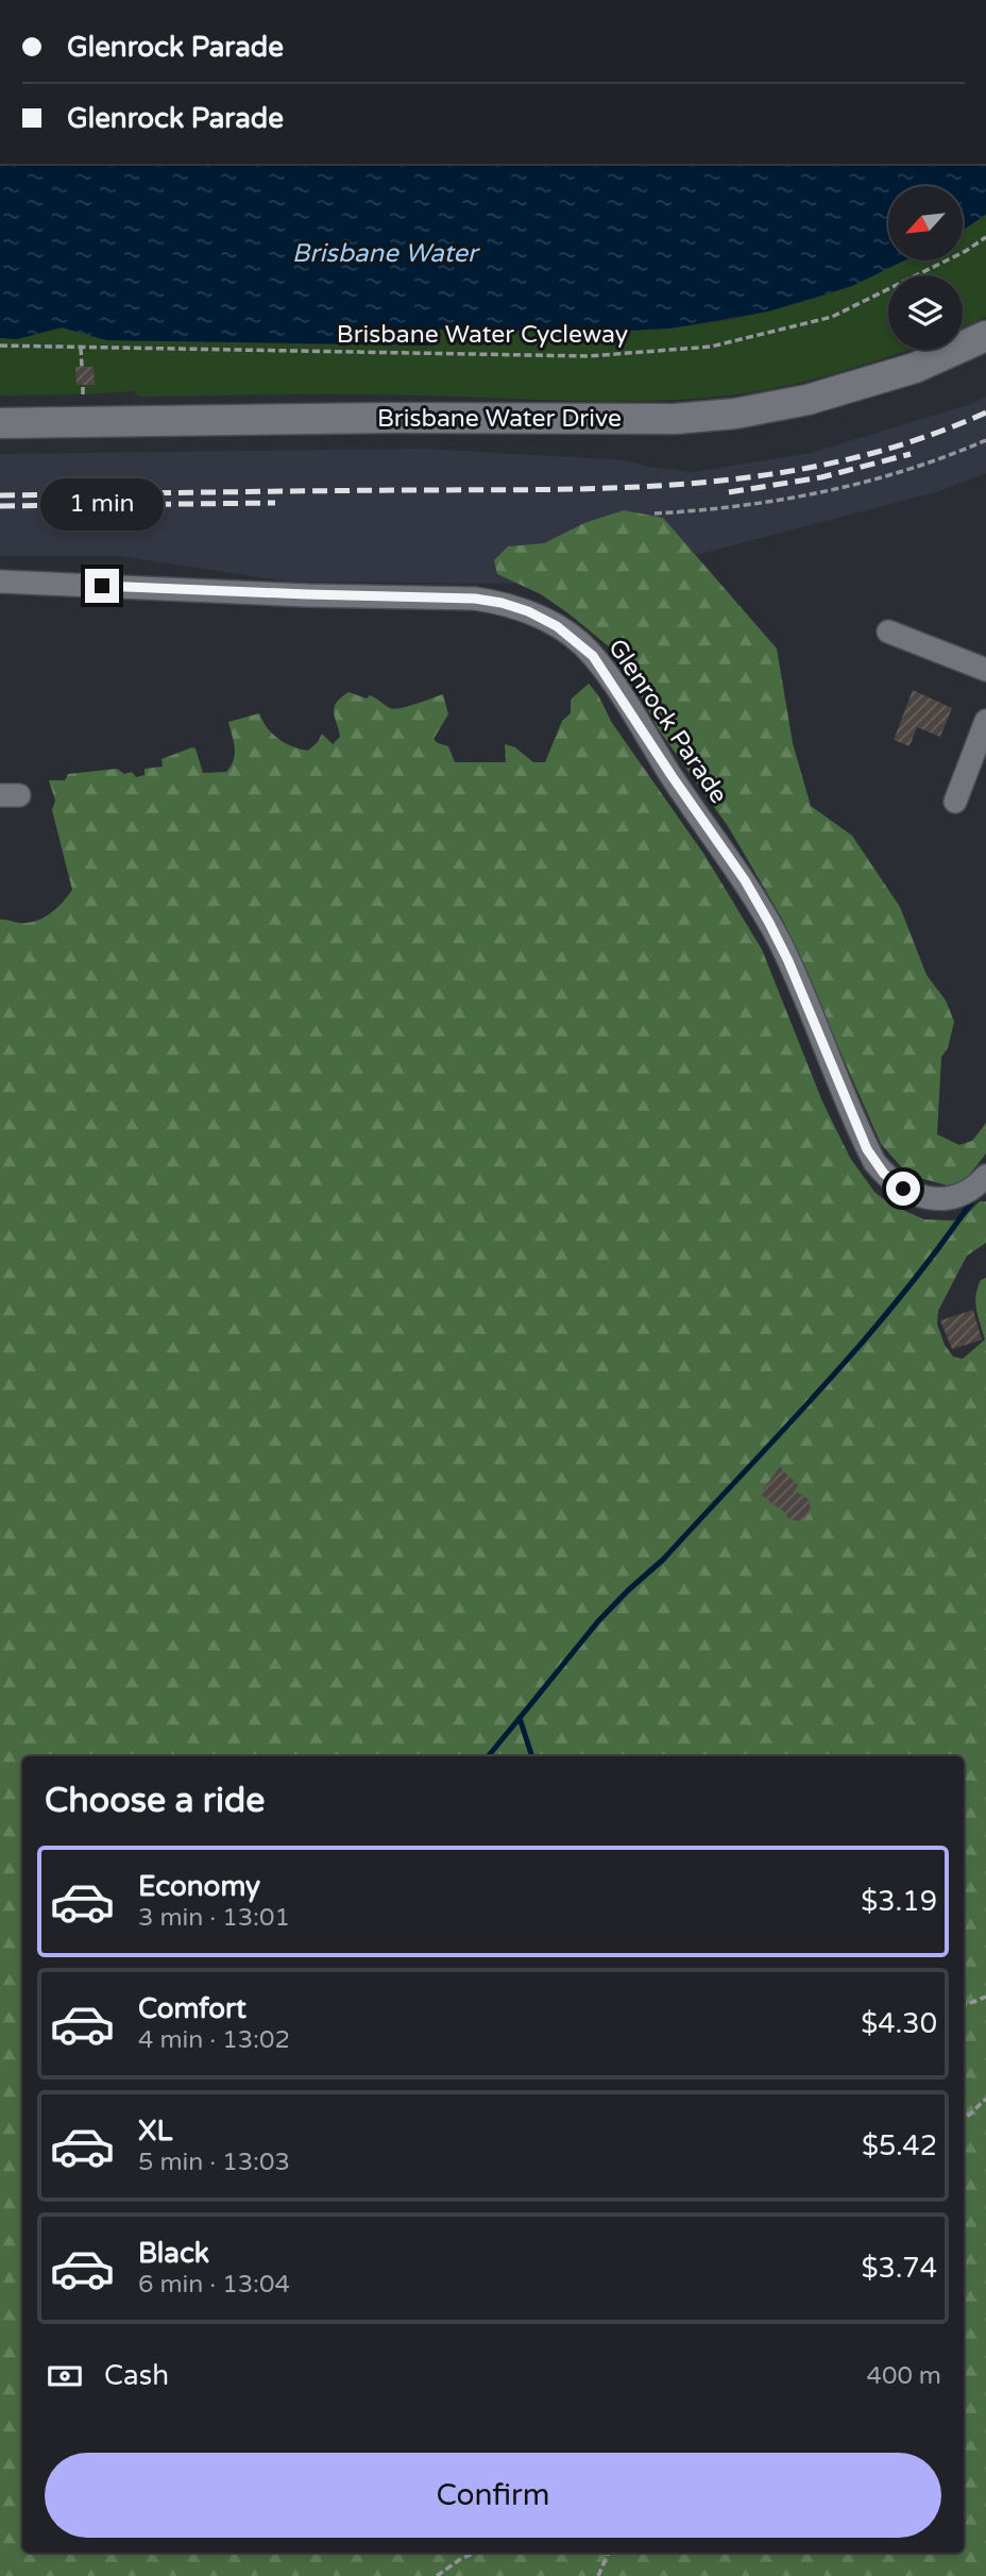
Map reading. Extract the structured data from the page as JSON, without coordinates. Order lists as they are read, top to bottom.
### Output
{
  "streets": {
    "main road": ["Brisbane Water Drive"],
    "street": ["Glenrock Parade"],
    "path": ["Brisbane Water Cycleway"]
  },
  "water": ["Brisbane Water"],
  "north": "bottom left",
  "page": {
    "banner": ["Glenrock Parade", "Glenrock Parade"],
    "bubble": "1 min",
    "heading": "Choose a ride",
    "list": [
      {
        "name": "Economy",
        "note": "3 min · 13:01",
        "value": "$3.19"
      },
      {
        "name": "Comfort",
        "note": "4 min · 13:02",
        "value": "$4.30"
      },
      {
        "name": "XL",
        "note": "5 min · 13:03",
        "value": "$5.42"
      },
      {
        "name": "Black",
        "note": "6 min · 13:04",
        "value": "$3.74"
      }
    ],
    "pay": ["Cash", "400 m"],
    "buttons": "Confirm"
  }
}
